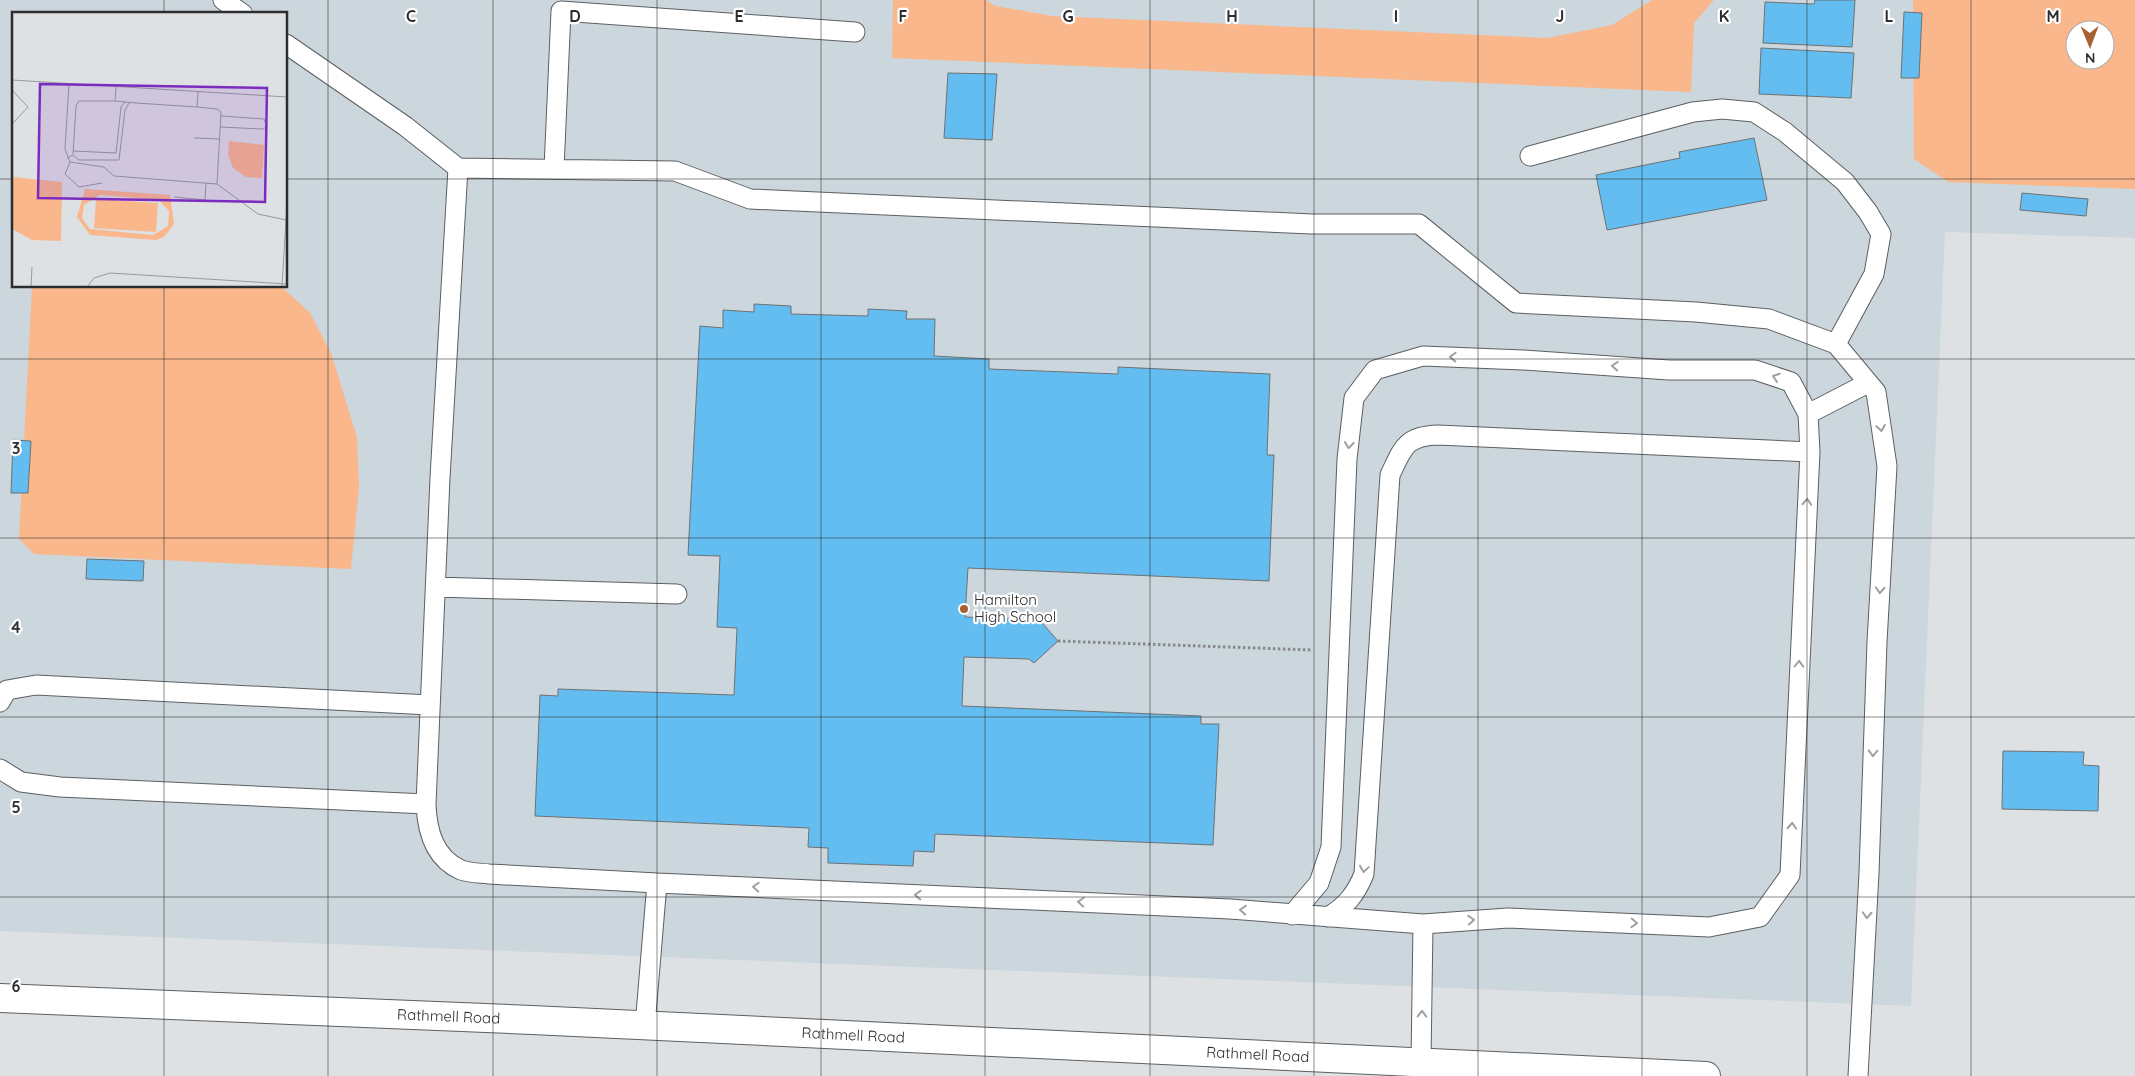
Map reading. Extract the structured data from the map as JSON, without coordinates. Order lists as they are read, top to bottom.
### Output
{
  "streets": {
    "street": ["Rathmell Road"]
  },
  "places": ["Hamilton High School"],
  "north": "bottom",
  "grid": {
    "columns": [
      "C",
      "D",
      "E",
      "F",
      "G",
      "H",
      "I",
      "J",
      "K",
      "L",
      "M"
    ],
    "rows": [
      "3",
      "4",
      "5",
      "6"
    ]
  }
}
